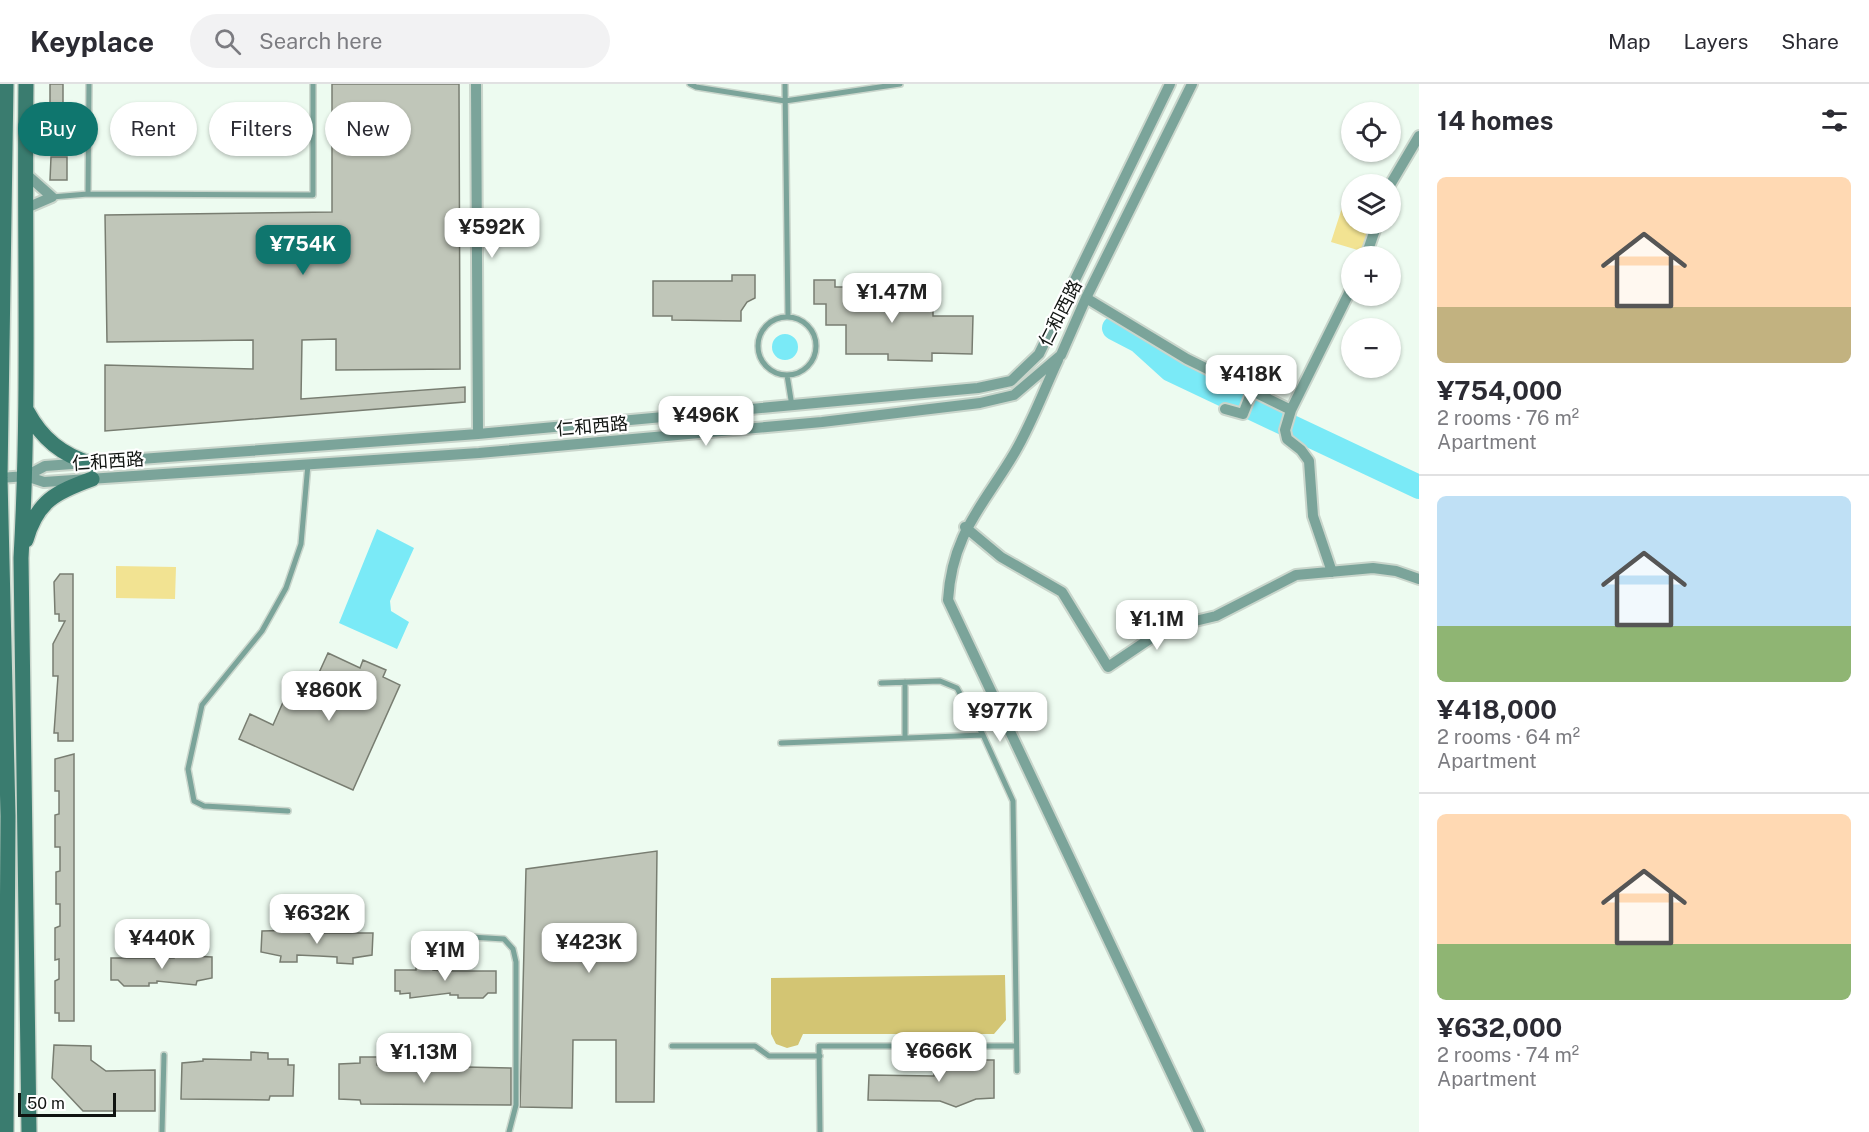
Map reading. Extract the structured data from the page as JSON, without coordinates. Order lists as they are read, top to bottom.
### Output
{
  "streets": {
    "street": ["仁和西路"]
  },
  "scale_bar": "50 m",
  "page": {
    "header": "Keyplace",
    "search": "Search here",
    "nav": ["Map", "Layers", "Share"],
    "heading": "14 homes",
    "map_buttons": ["+", "−"],
    "chip": [
      "Buy",
      "Rent",
      "Filters",
      "New"
    ],
    "list": [
      {
        "name": "¥754,000",
        "note": "2 rooms · 76 m² · Apartment"
      },
      {
        "name": "¥418,000",
        "note": "2 rooms · 64 m² · Apartment"
      },
      {
        "name": "¥632,000",
        "note": "2 rooms · 74 m² · Apartment"
      }
    ],
    "price": [
      "¥592K",
      "¥754K",
      "¥1.47M",
      "¥418K",
      "¥496K",
      "¥1.1M",
      "¥860K",
      "¥977K",
      "¥632K",
      "¥440K",
      "¥423K",
      "¥1M",
      "¥666K",
      "¥1.13M"
    ],
    "scale": "50 m"
  }
}
